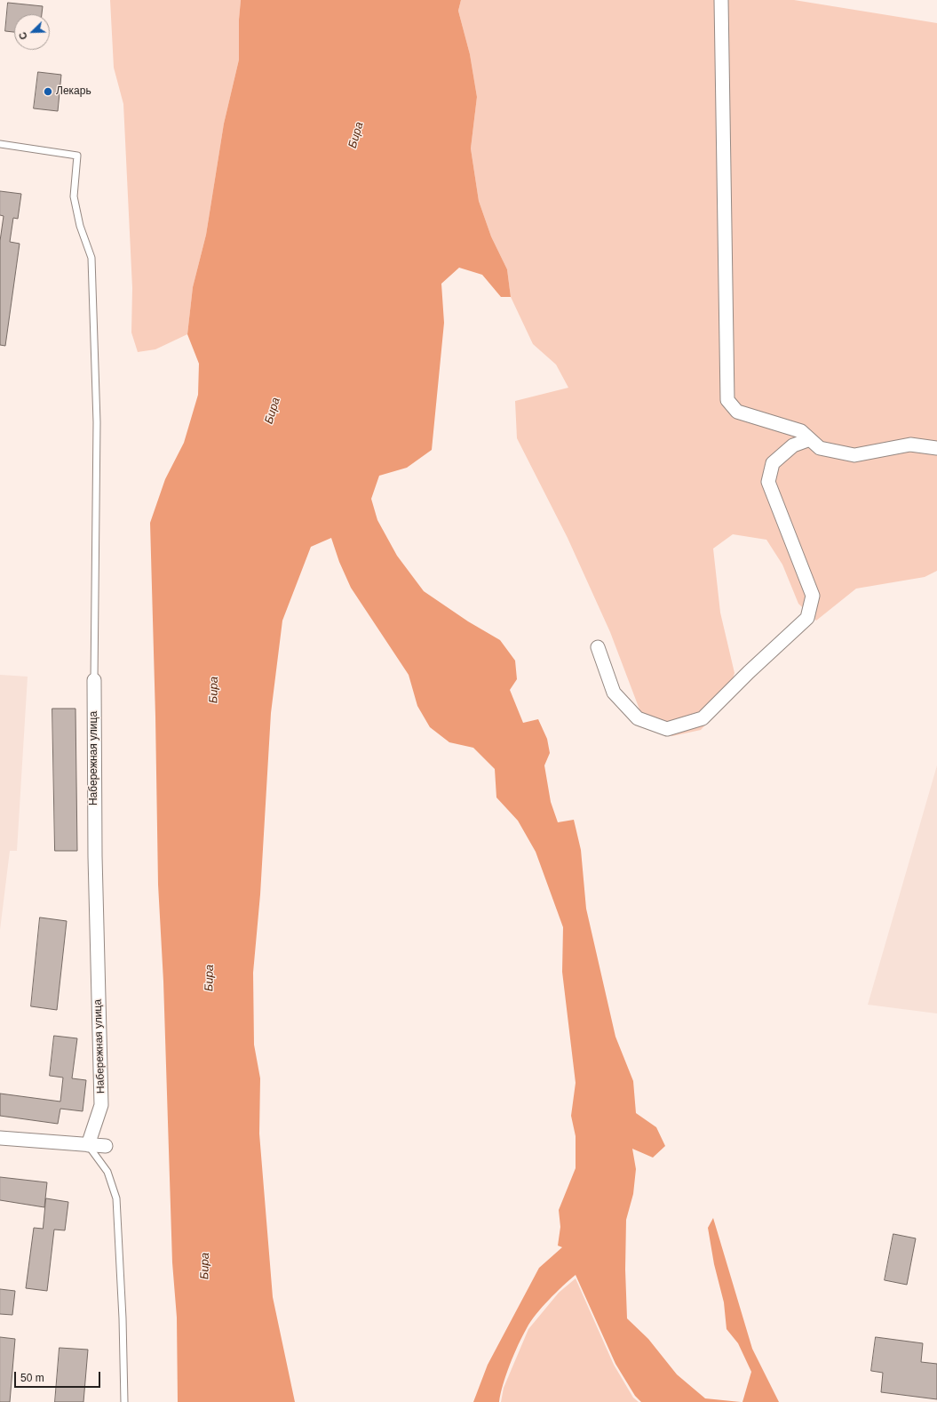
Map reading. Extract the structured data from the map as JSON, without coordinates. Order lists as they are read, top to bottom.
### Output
{
  "streets": {
    "street": ["Набережная улица"]
  },
  "water": ["Бира"],
  "places": ["Лекарь"],
  "scale_bar": "50 m",
  "north": "bottom left"
}
